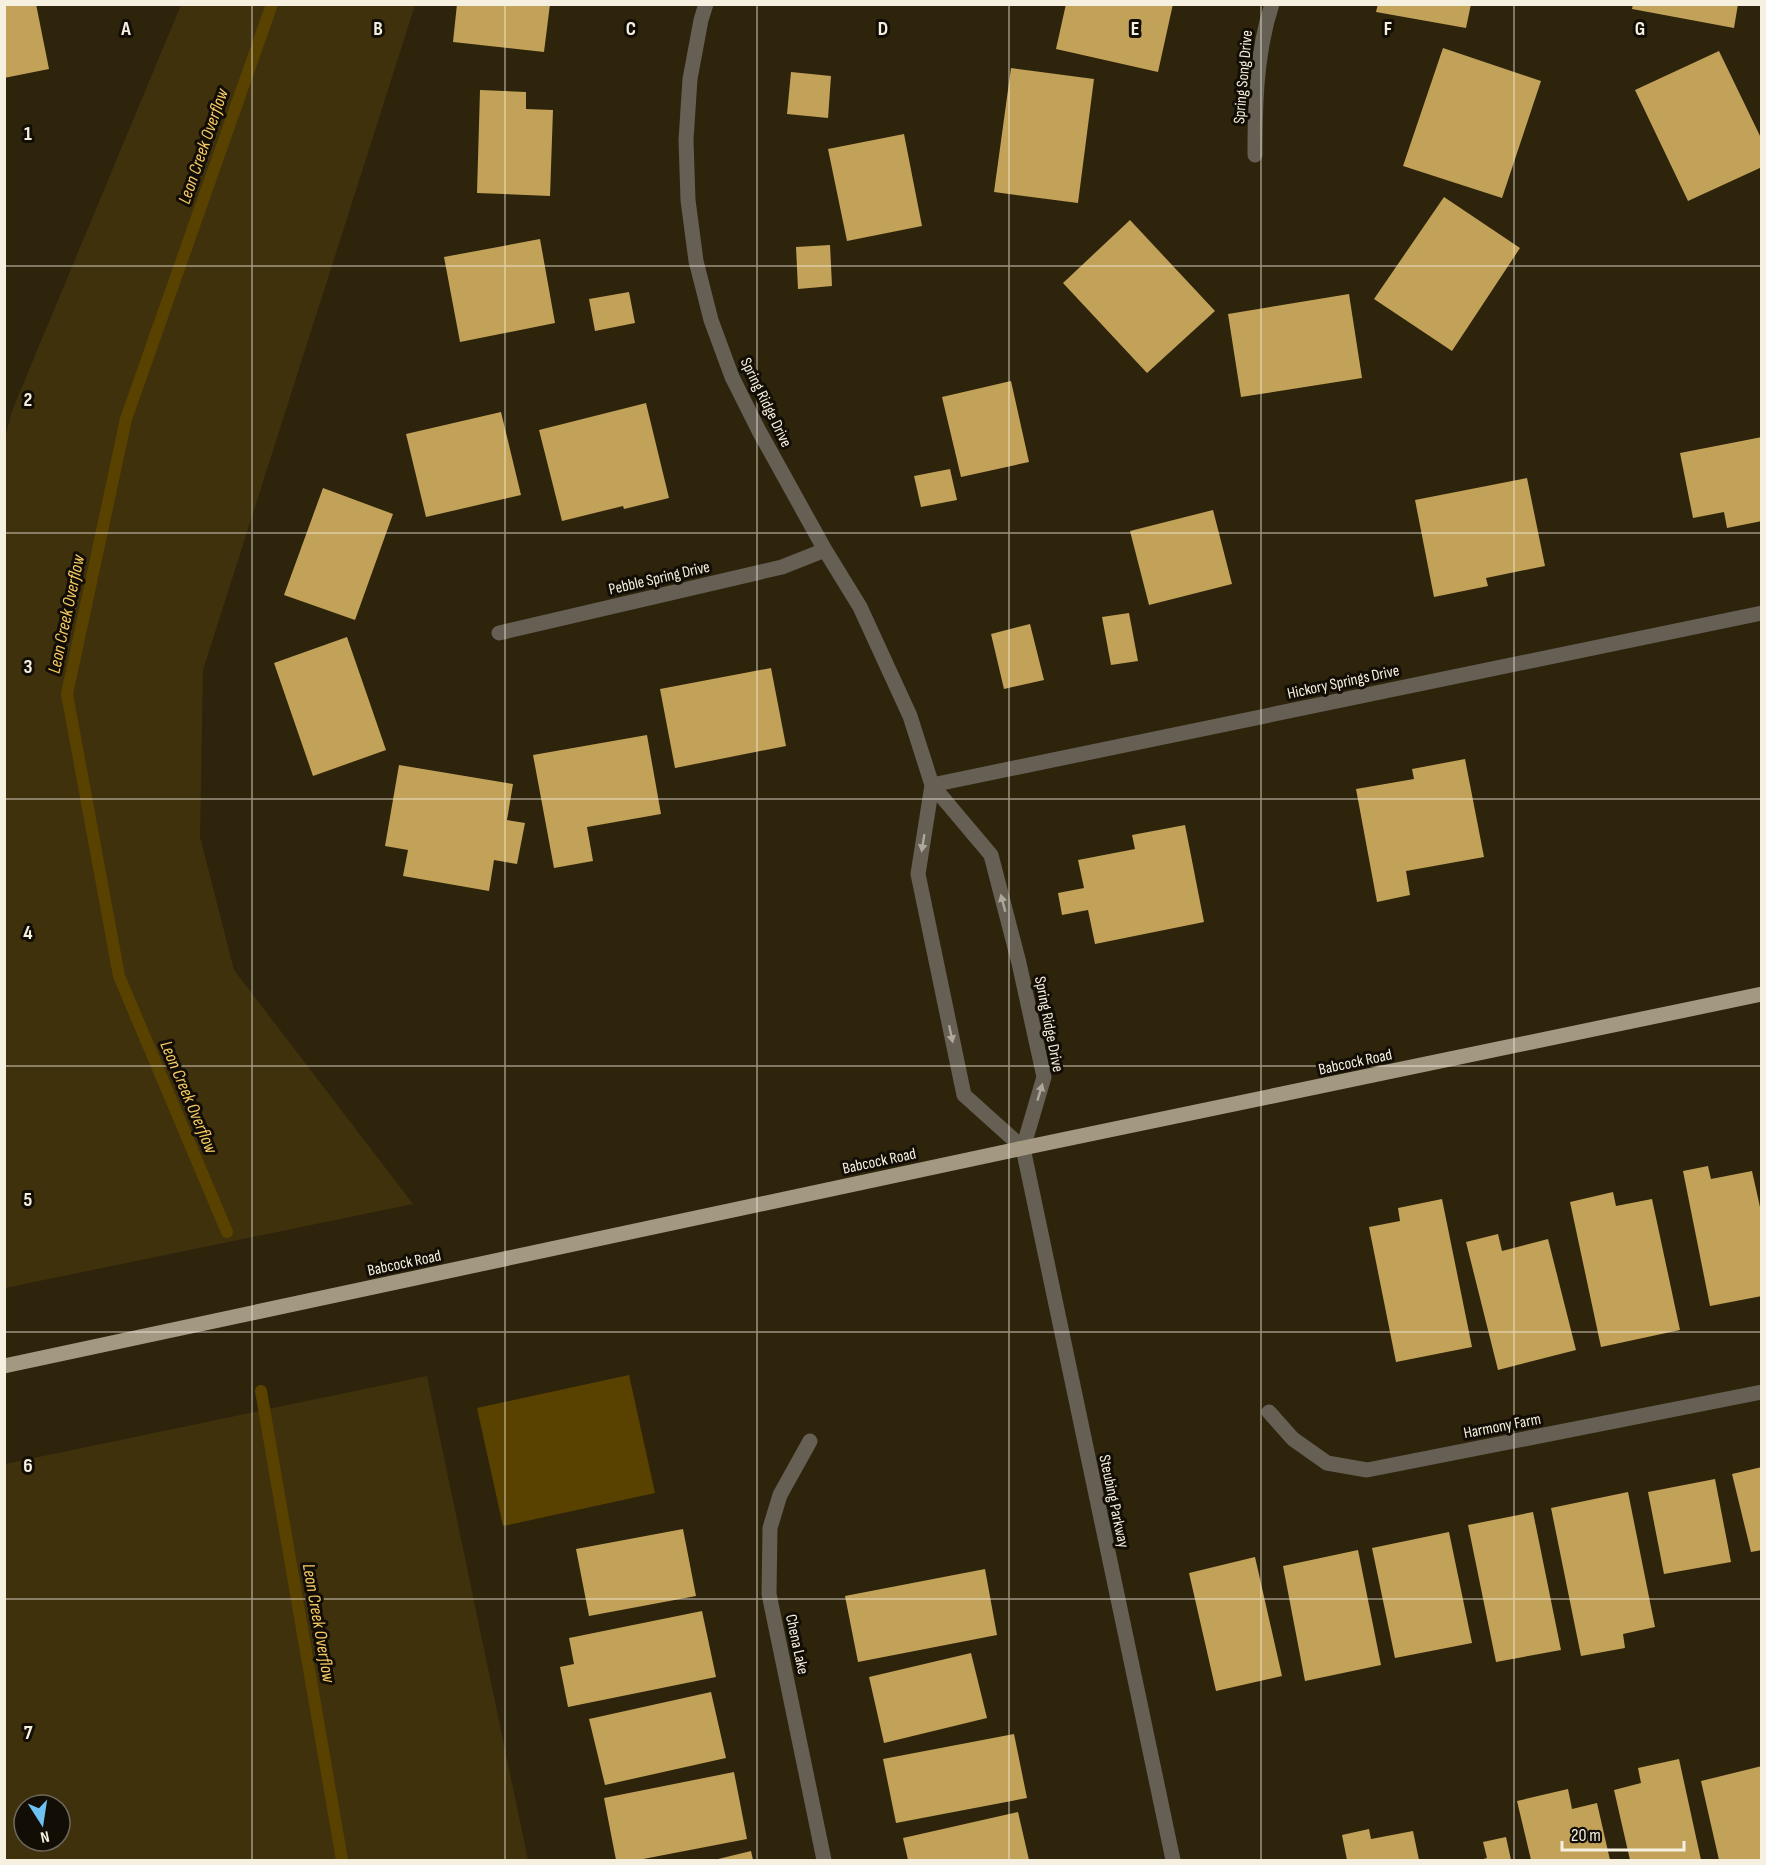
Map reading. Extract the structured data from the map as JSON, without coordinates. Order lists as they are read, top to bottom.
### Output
{
  "streets": {
    "main road": ["Babcock Road"],
    "street": [
      "Spring Song Drive",
      "Spring Ridge Drive",
      "Pebble Spring Drive",
      "Hickory Springs Drive",
      "Harmony Farm",
      "Steubing Parkway",
      "Chena Lake"
    ]
  },
  "crossings": [
    ["Spring Ridge Drive", "Pebble Spring Drive"],
    ["Spring Ridge Drive", "Hickory Springs Drive"],
    ["Spring Ridge Drive", "Babcock Road"],
    ["Spring Ridge Drive", "Steubing Parkway"],
    ["Babcock Road", "Steubing Parkway"]
  ],
  "water": ["Leon Creek Overflow"],
  "scale_bar": "20 m",
  "north": "bottom",
  "grid": {
    "columns": [
      "A",
      "B",
      "C",
      "D",
      "E",
      "F",
      "G"
    ],
    "rows": [
      "1",
      "2",
      "3",
      "4",
      "5",
      "6",
      "7"
    ]
  }
}
